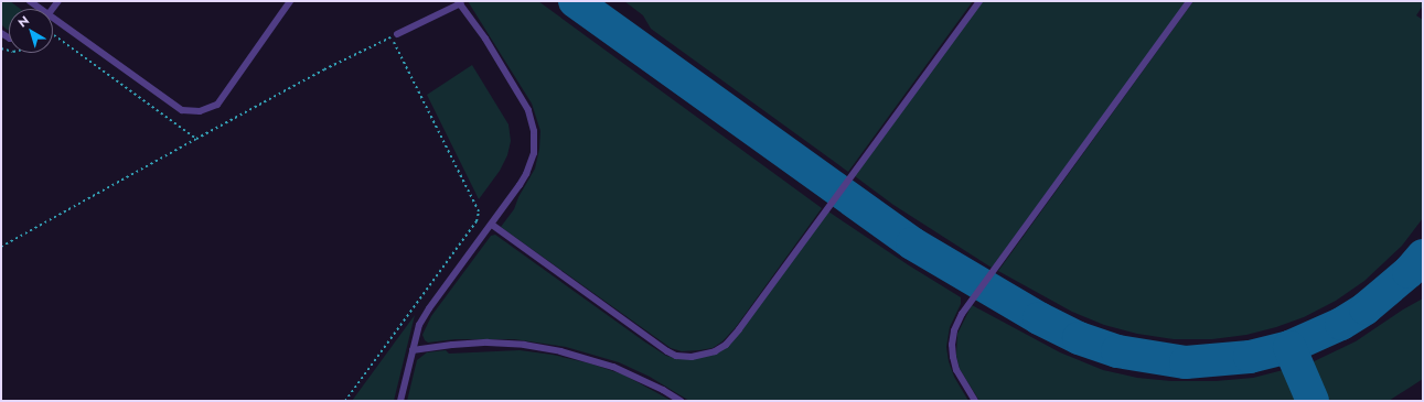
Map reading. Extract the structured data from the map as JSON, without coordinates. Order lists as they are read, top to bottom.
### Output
{
  "north": "top left"
}
